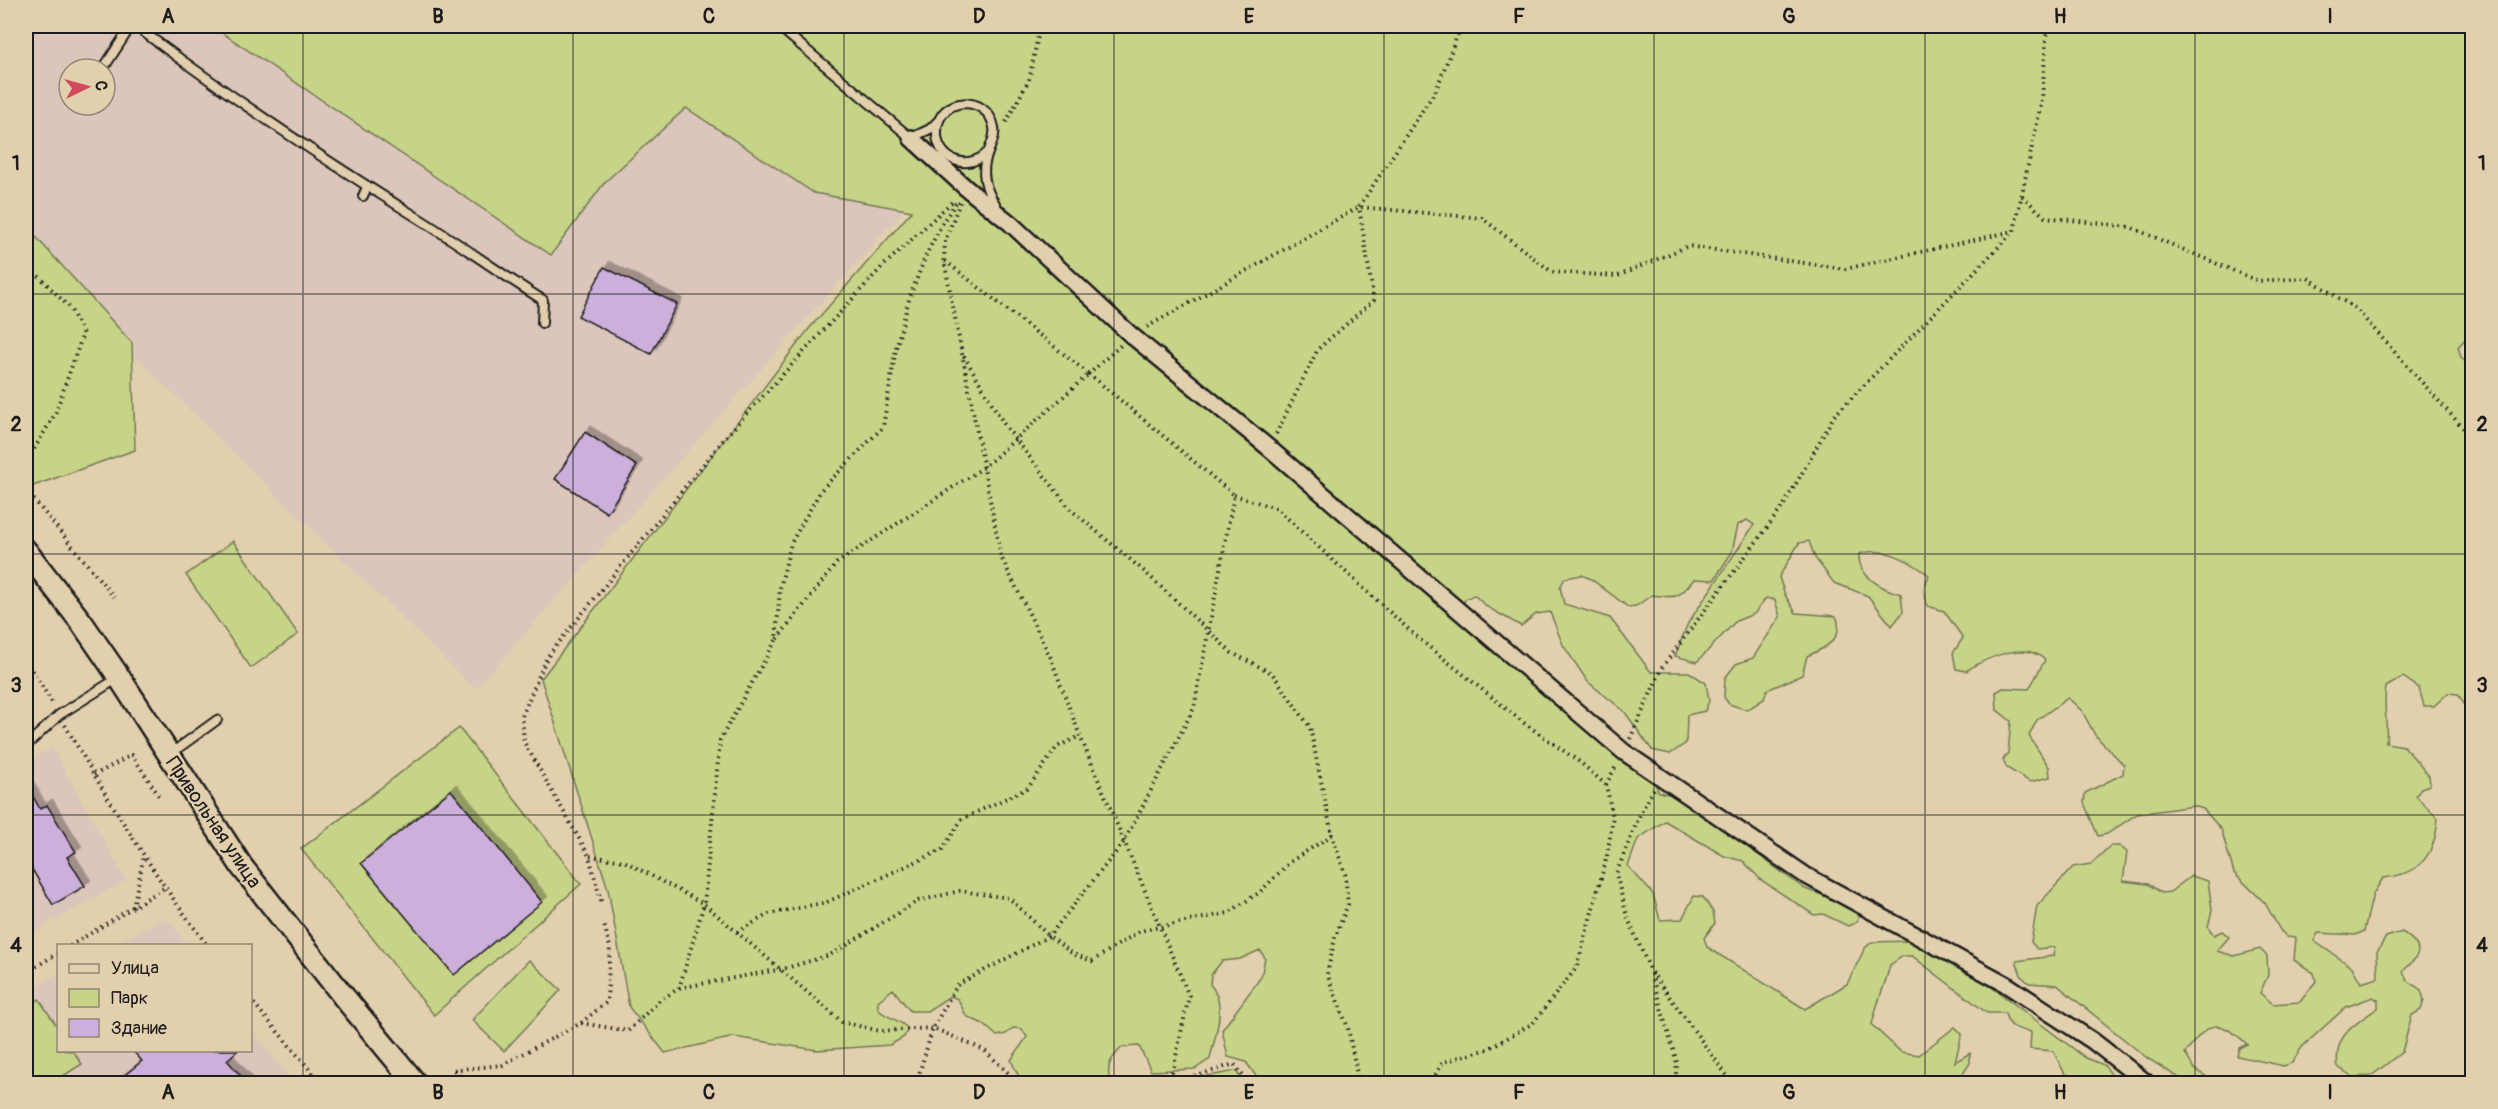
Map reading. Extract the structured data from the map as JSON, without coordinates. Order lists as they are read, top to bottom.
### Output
{
  "streets": {
    "main road": ["Привольная улица"]
  },
  "legend": ["Улица", "Парк", "Здание"],
  "north": "right",
  "grid": {
    "columns": [
      "A",
      "B",
      "C",
      "D",
      "E",
      "F",
      "G",
      "H",
      "I"
    ],
    "rows": [
      "1",
      "2",
      "3",
      "4"
    ]
  }
}
